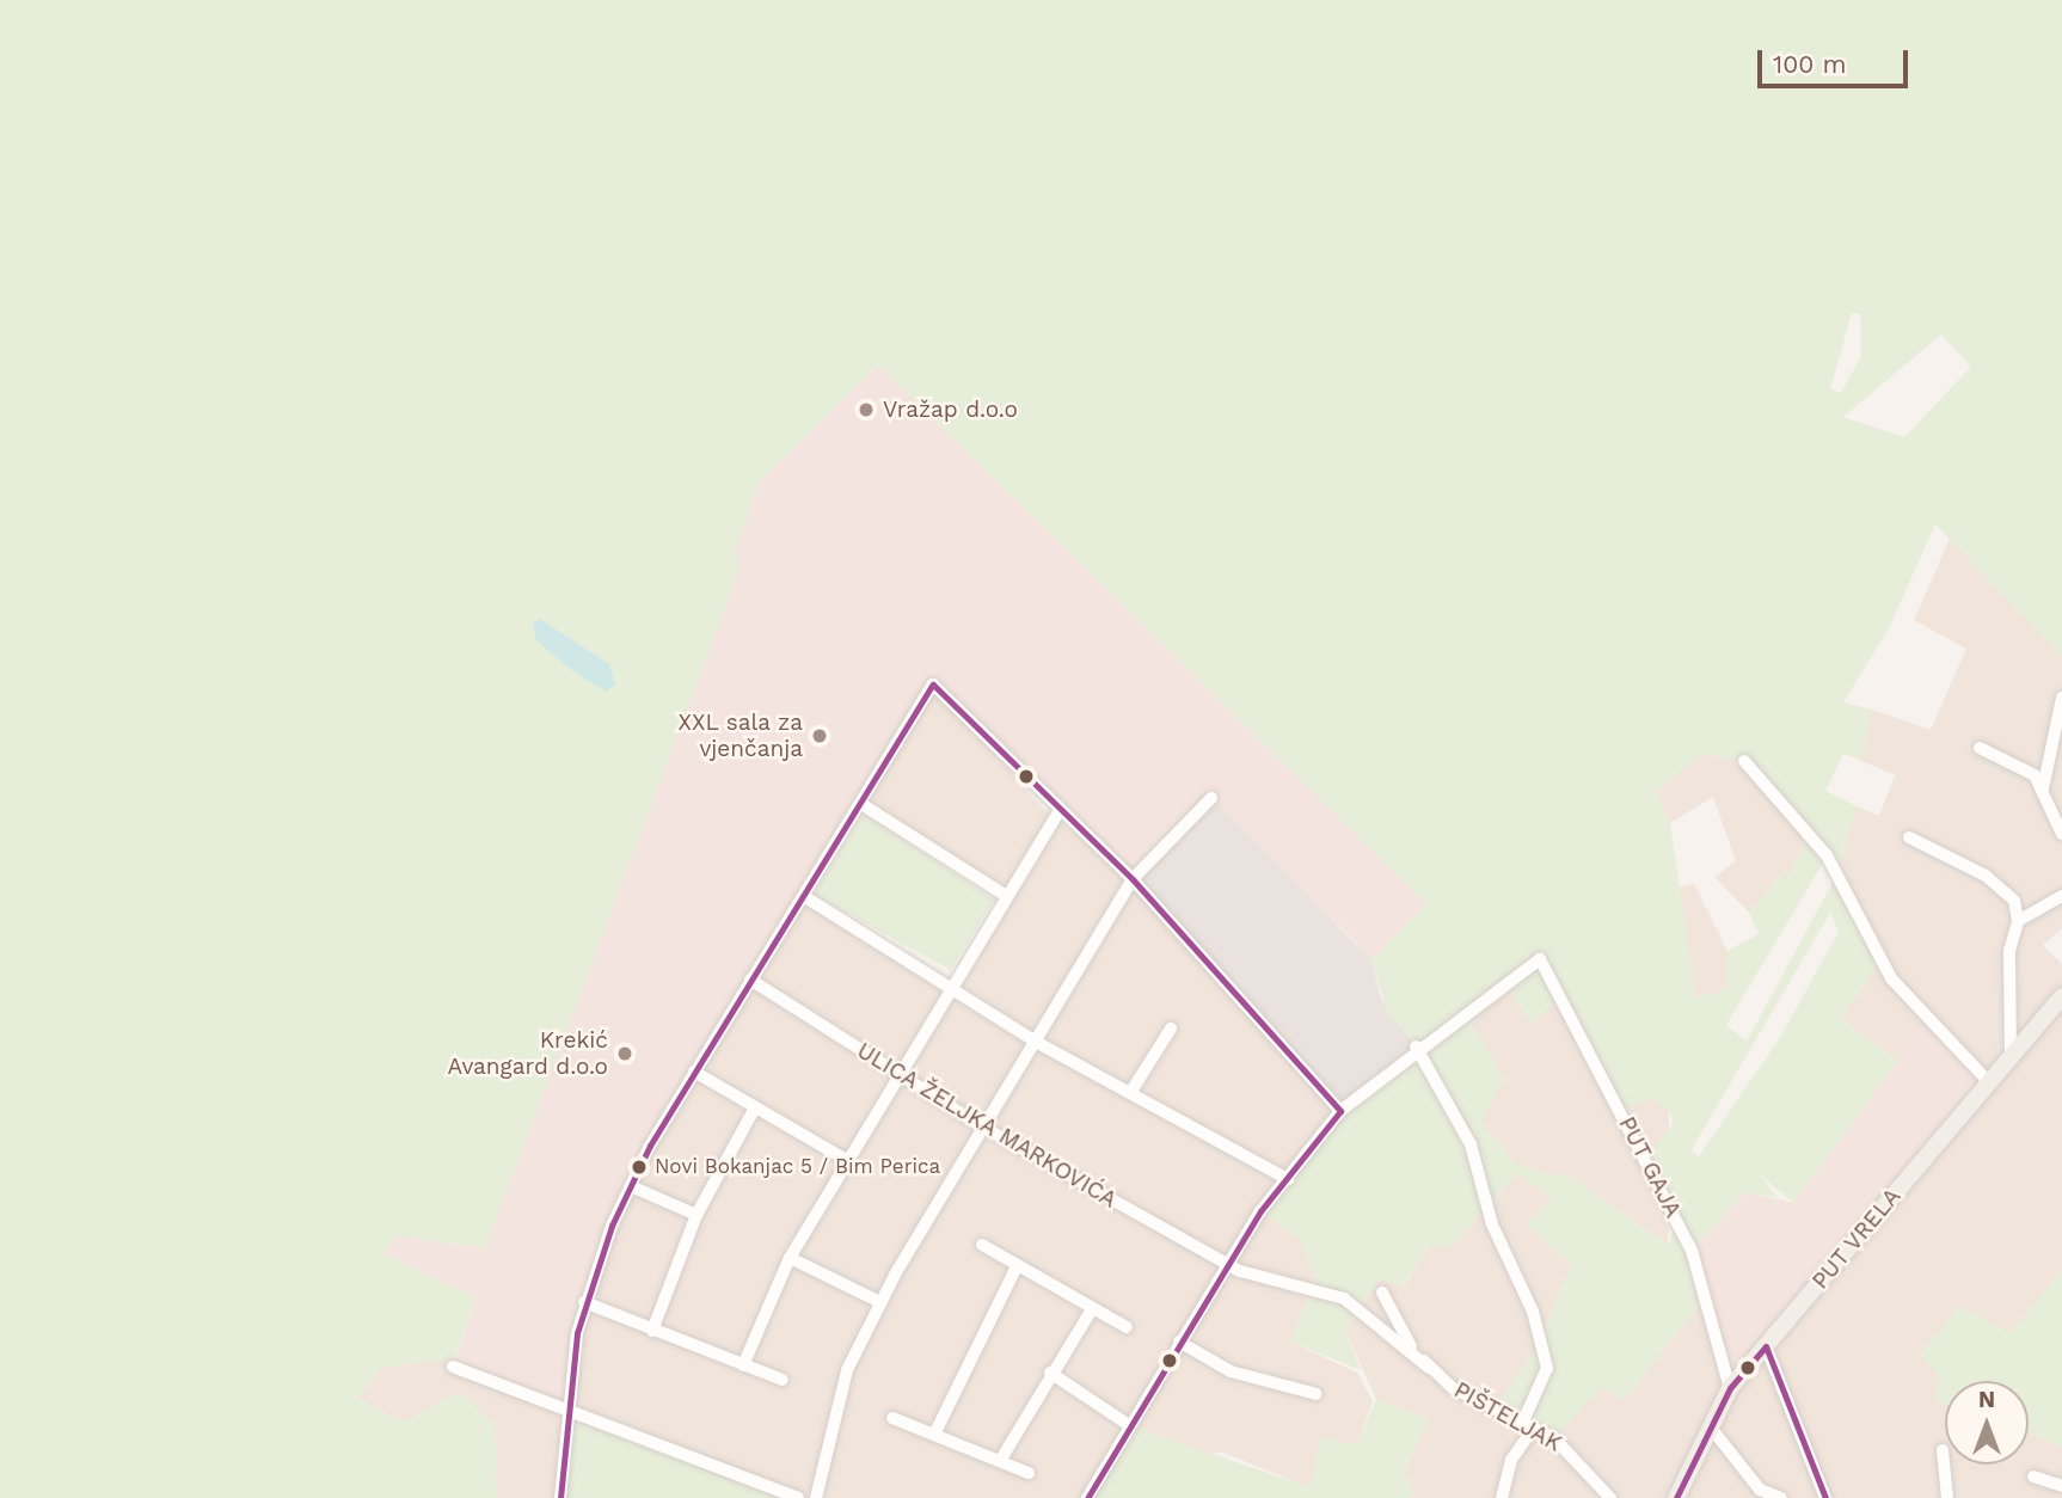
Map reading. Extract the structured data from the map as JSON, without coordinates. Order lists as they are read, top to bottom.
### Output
{
  "streets": {
    "main road": ["PUT VRELA"],
    "street": ["ULICA ŽELJKA MARKOVIĆA", "PUT GAJA", "PIŠTELJAK"]
  },
  "crossings": [
    ["ULICA ŽELJKA MARKOVIĆA", "PIŠTELJAK"],
    ["PUT GAJA", "PUT VRELA"]
  ],
  "places": [
    "Vražap d.o.o",
    "XXL sala za vjenčanja",
    "Krekić Avangard d.o.o",
    "Novi Bokanjac 5 / Bim Perica"
  ],
  "scale_bar": "100 m",
  "north": "top"
}
